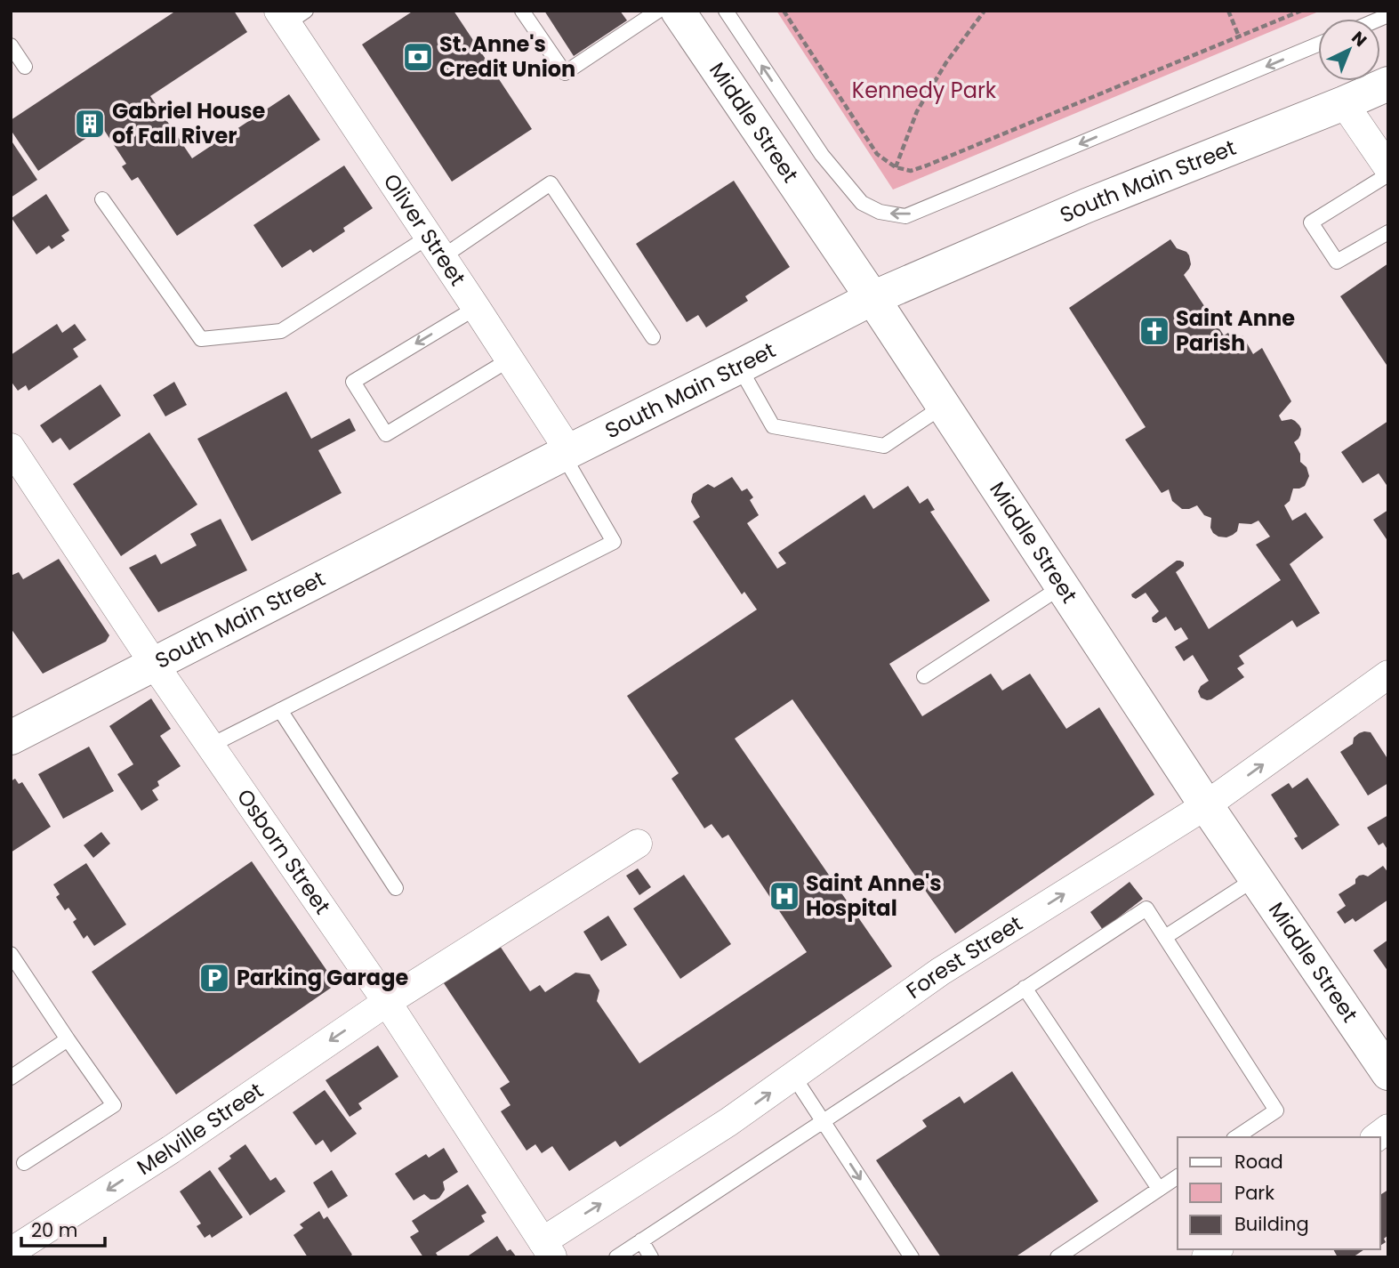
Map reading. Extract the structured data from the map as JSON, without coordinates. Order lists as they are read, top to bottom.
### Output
{
  "streets": {
    "main road": ["Middle Street", "South Main Street"],
    "street": [
      "Oliver Street",
      "Osborn Street",
      "Forest Street",
      "Melville Street"
    ]
  },
  "crossings": [
    ["Middle Street", "South Main Street"],
    ["Middle Street", "Forest Street"],
    ["South Main Street", "Oliver Street"],
    ["South Main Street", "Osborn Street"],
    ["Osborn Street", "Forest Street"],
    ["Osborn Street", "Melville Street"]
  ],
  "one_way": ["Forest Street", "Melville Street"],
  "parks": ["Kennedy Park"],
  "places": {
    "bank": ["St. Anne's Credit Union"],
    "building": ["Gabriel House of Fall River"],
    "church": ["Saint Anne Parish"],
    "hospital": ["Saint Anne's Hospital"],
    "parking": ["Parking Garage"]
  },
  "legend": ["Road", "Park", "Building"],
  "scale_bar": "20 m",
  "north": "top right"
}
